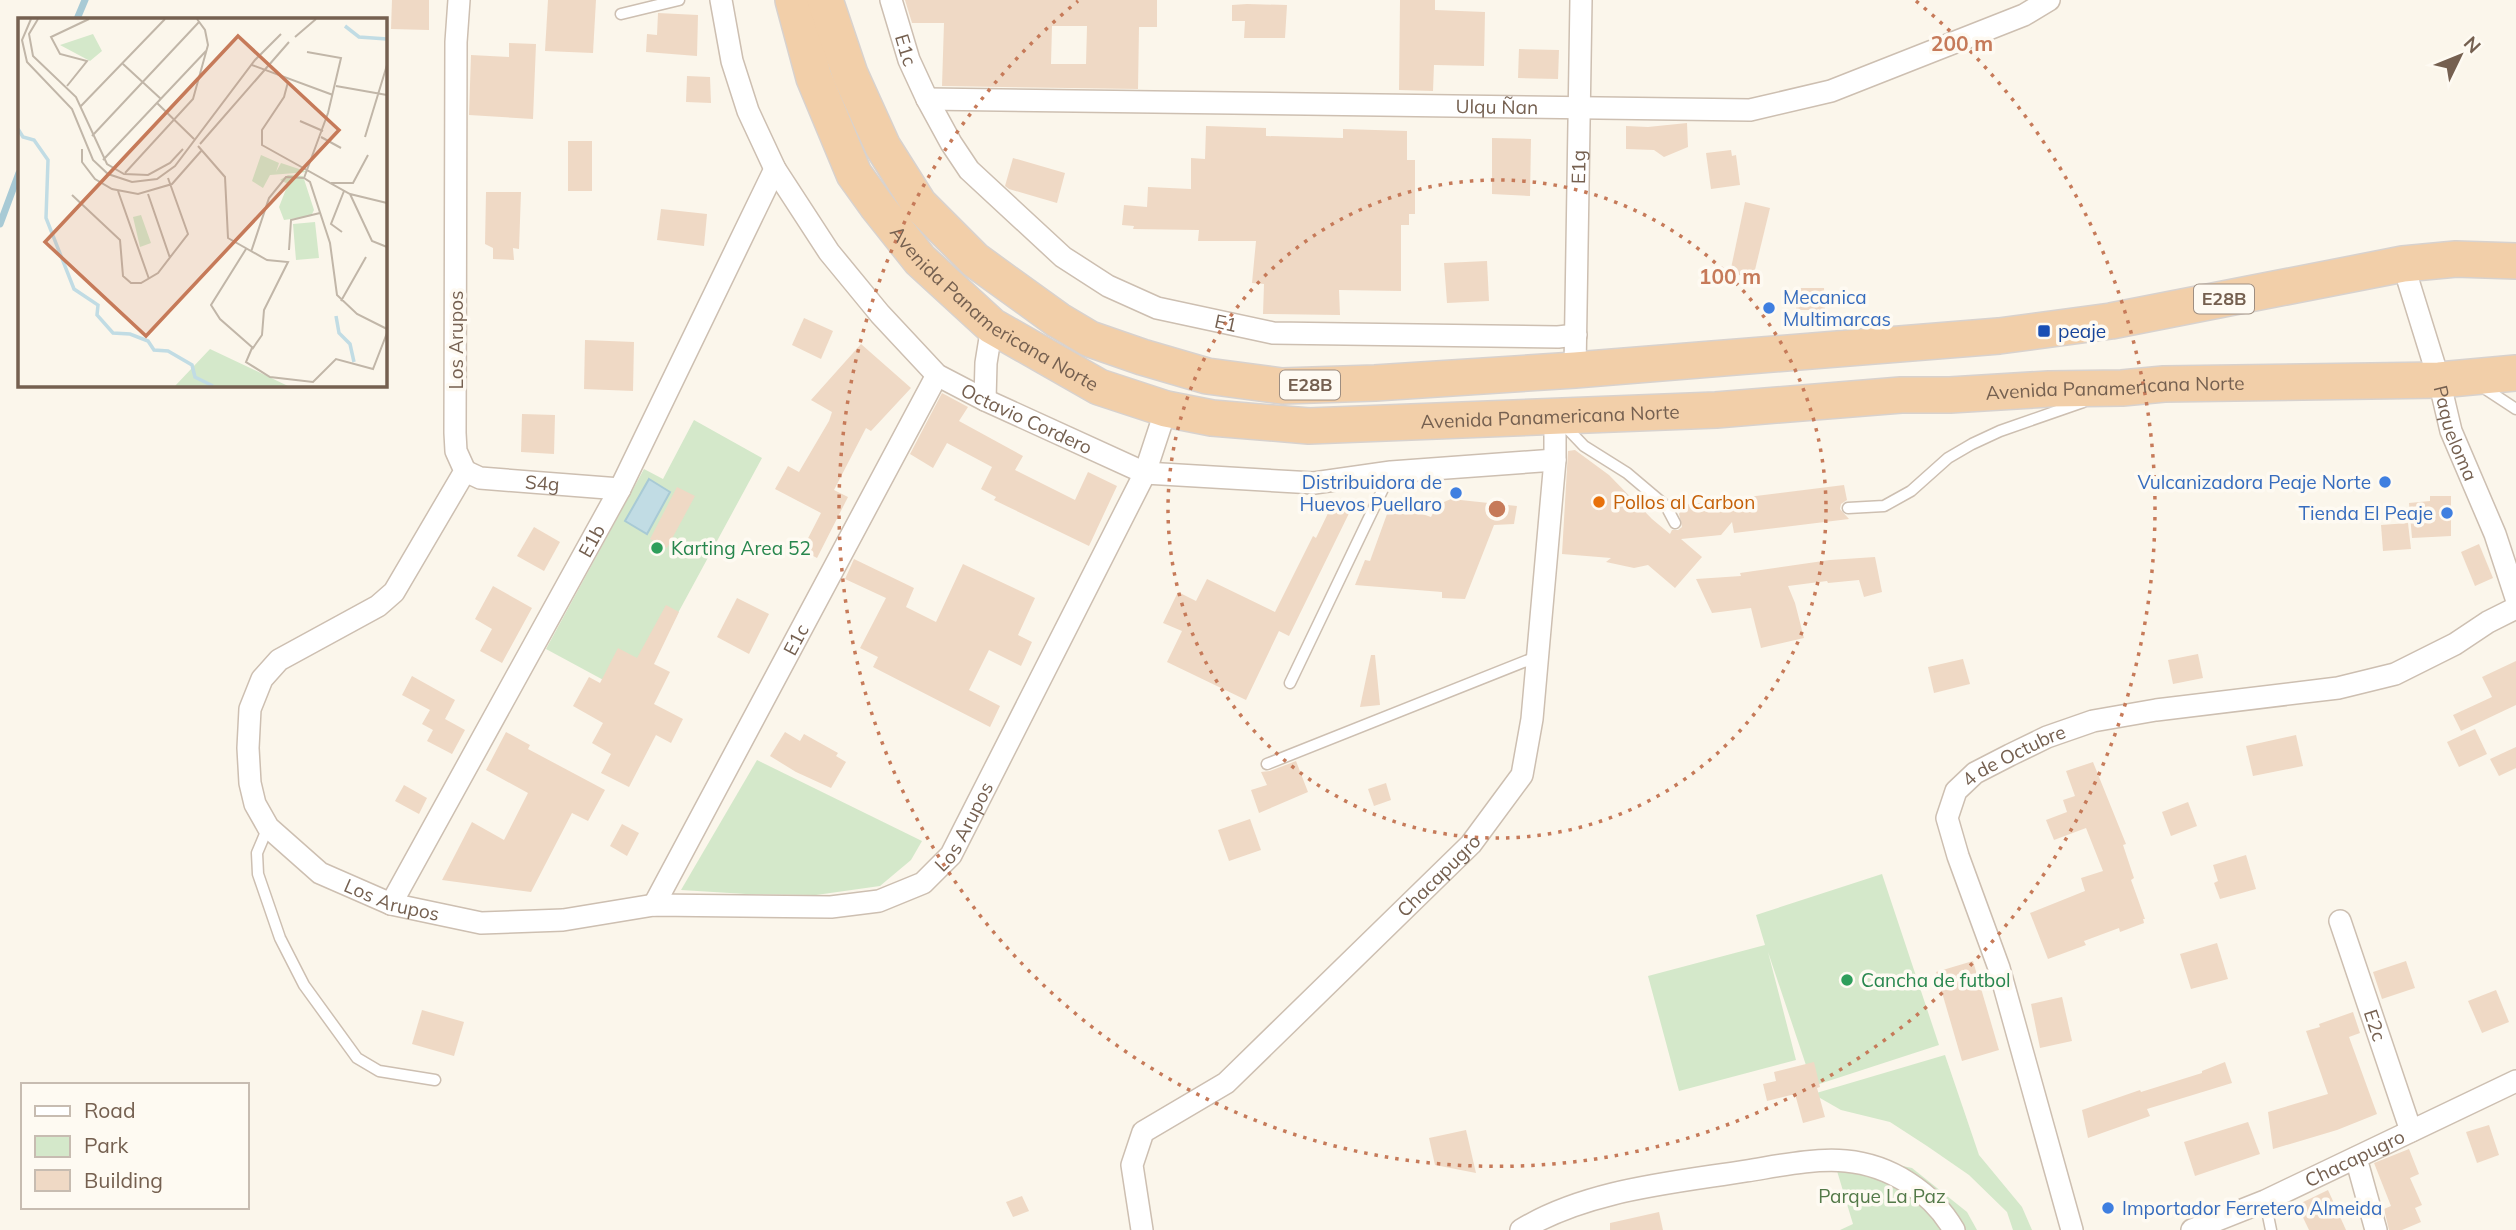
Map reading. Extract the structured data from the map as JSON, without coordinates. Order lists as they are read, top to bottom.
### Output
{
  "streets": {
    "highway": ["E28B", "Avenida Panamericana Norte"],
    "street": [
      "E1c",
      "Ulqu Ñan",
      "E1g",
      "E1",
      "Los Arupos",
      "Octavio Cordero",
      "Paqueloma",
      "S4g",
      "E1b",
      "4 de Octubre",
      "Chacapugro",
      "E2c"
    ]
  },
  "crossings": [
    ["E1c", "Ulqu Ñan"],
    ["E1c", "E1"],
    ["E1c", "Los Arupos"],
    ["E1c", "Octavio Cordero"],
    ["Ulqu Ñan", "E1g"],
    ["Ulqu Ñan", "E1"],
    ["E1g", "E1"],
    ["Avenida Panamericana Norte", "Los Arupos"],
    ["Avenida Panamericana Norte", "Paqueloma"],
    ["Avenida Panamericana Norte", "Chacapugro"],
    ["Los Arupos", "Octavio Cordero"],
    ["Los Arupos", "S4g"],
    ["Los Arupos", "E1b"],
    ["Octavio Cordero", "E1b"],
    ["Octavio Cordero", "Chacapugro"],
    ["S4g", "E1b"],
    ["Chacapugro", "E2c"]
  ],
  "parks": ["Parque La Paz"],
  "places": {
    "other": [
      "Mecanica Multimarcas",
      "Vulcanizadora Peaje Norte",
      "Distribuidora de Huevos Puellaro",
      "Pollos al Carbon",
      "Tienda El Peaje",
      "Karting Area 52",
      "Cancha de futbol",
      "Importador Ferretero Almeida"
    ],
    "transit": ["peaje"]
  },
  "legend": ["Road", "Park", "Building"],
  "north": "top right",
  "rings": ["200 m", "100 m"]
}
